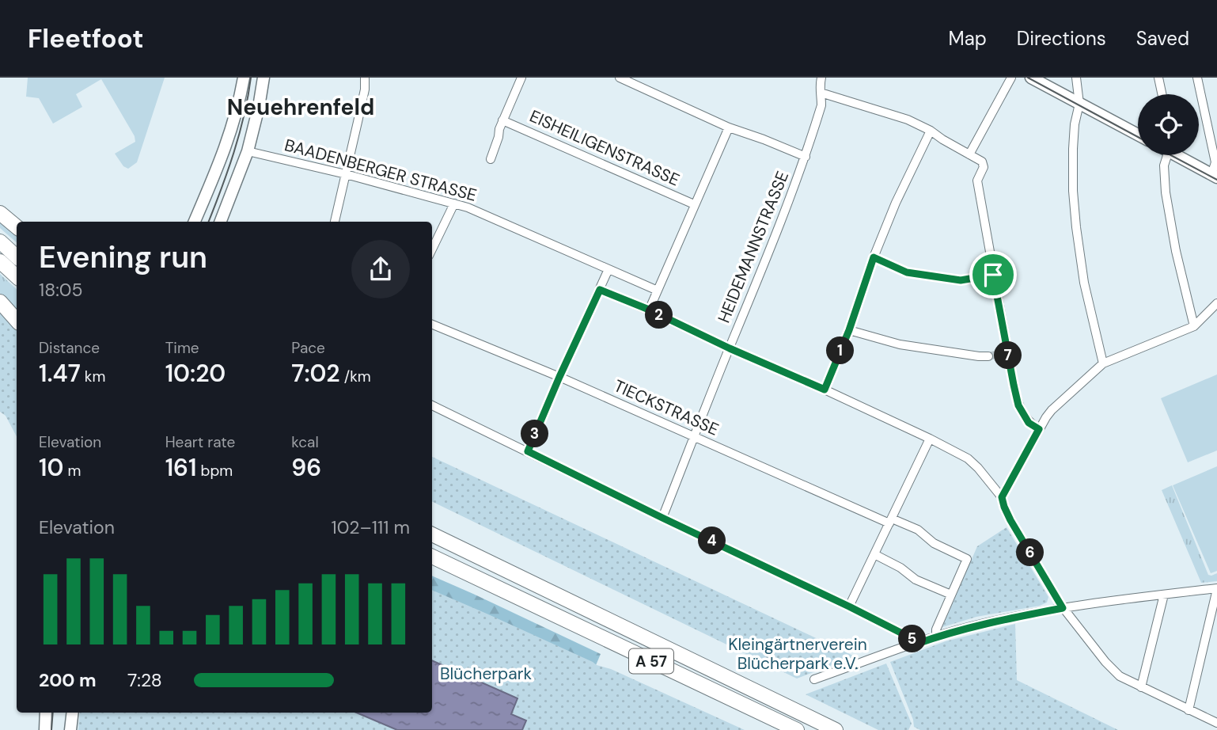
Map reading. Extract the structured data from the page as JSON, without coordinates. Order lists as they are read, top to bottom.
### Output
{
  "streets": {
    "highway": ["A 57"],
    "street": [
      "EISHEILIGENSTRASSE",
      "BAADENBERGER STRASSE",
      "HEIDEMANNSTRASSE",
      "TIECKSTRASSE"
    ]
  },
  "crossings": [
    ["HEIDEMANNSTRASSE", "TIECKSTRASSE"]
  ],
  "districts": ["Neuehrenfeld"],
  "parks": ["Kleingärtnerverein Blücherpark e.V.", "Blücherpark"],
  "page": {
    "header": "Fleetfoot",
    "nav": ["Map", "Directions", "Saved"],
    "heading": ["Evening run", "18:05"],
    "pins": [
      "2",
      "1",
      "7",
      "3",
      "4",
      "6",
      "5"
    ],
    "stats": [
      ["Distance", "1.47 km"],
      ["Time", "10:20"],
      ["Pace", "7:02 /km"],
      ["Elevation", "10 m"],
      ["Heart rate", "161 bpm"],
      ["kcal", "96"]
    ],
    "chart": ["Elevation", "102–111 m"],
    "list": [
      {
        "name": "200 m",
        "note": "7:28"
      }
    ]
  }
}
